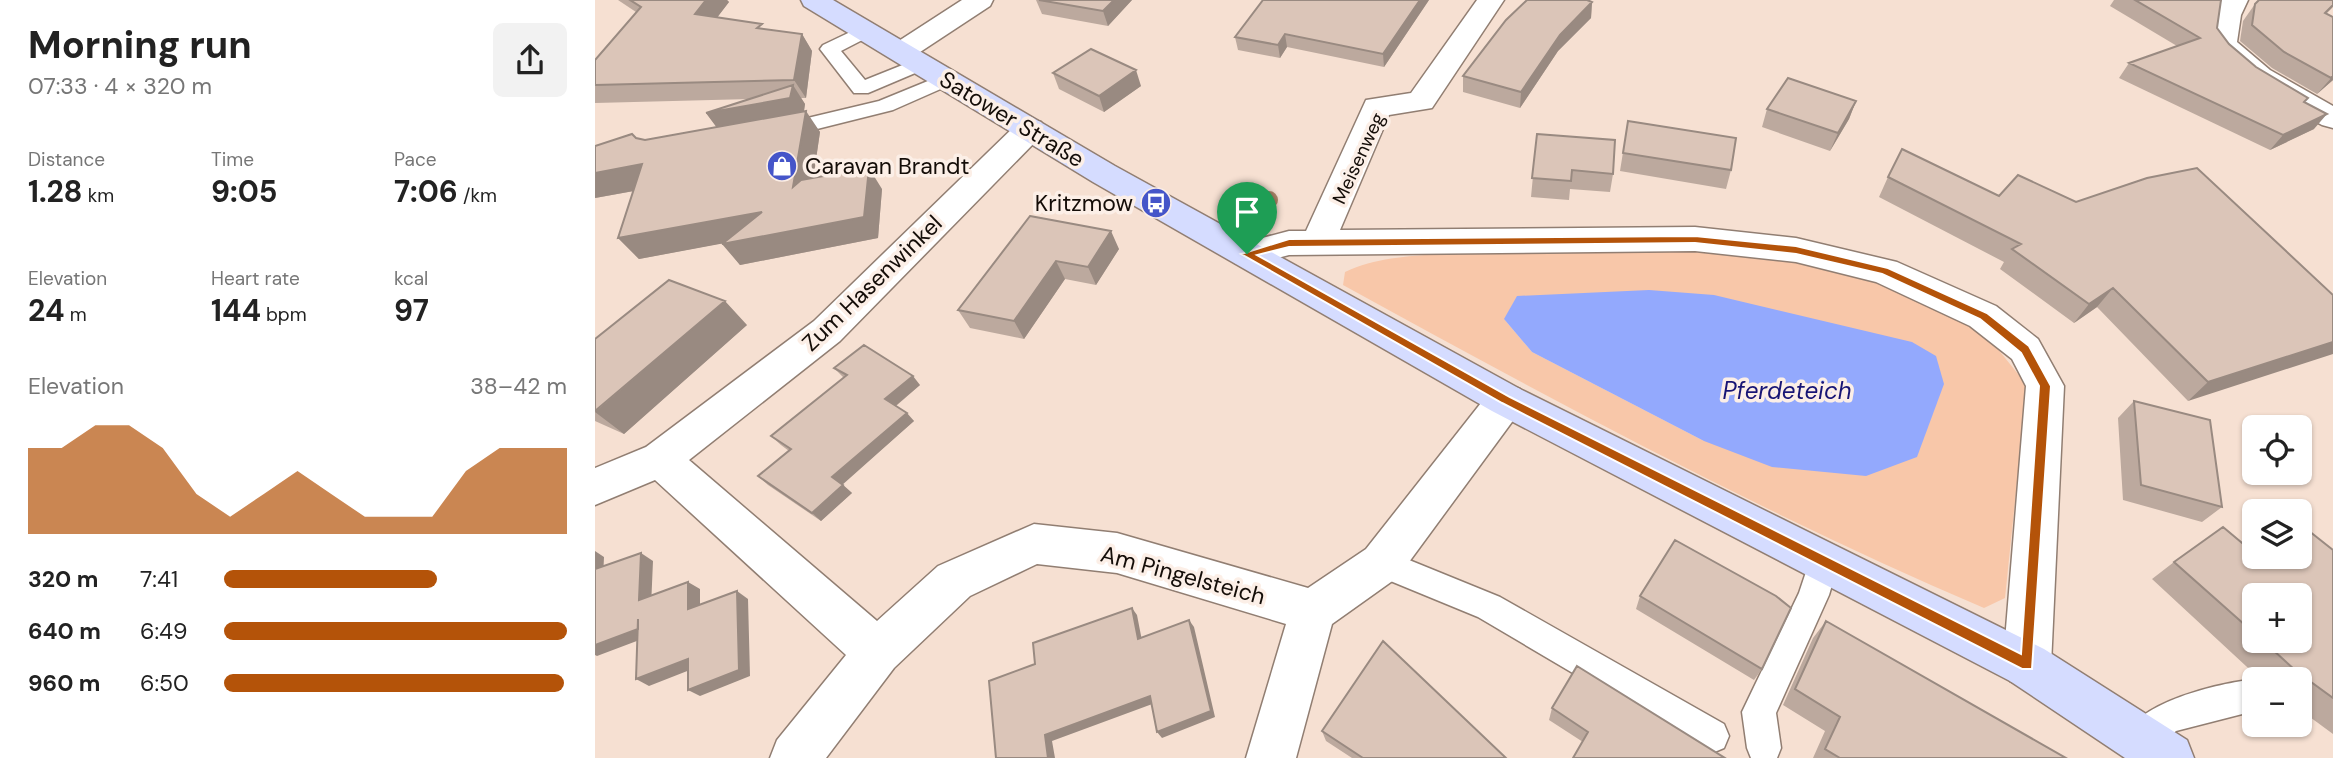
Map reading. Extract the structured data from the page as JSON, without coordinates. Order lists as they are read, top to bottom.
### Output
{
  "streets": {
    "main road": ["Satower Straße"],
    "street": ["Meisenweg", "Zum Hasenwinkel", "Am Pingelsteich"]
  },
  "crossings": [
    ["Satower Straße", "Zum Hasenwinkel"]
  ],
  "water": ["Pferdeteich"],
  "places": {
    "shop": ["Caravan Brandt"],
    "bus stop": ["Kritzmow"]
  },
  "page": {
    "heading": ["Morning run", "07:33 · 4 × 320 m"],
    "stats": [
      ["Distance", "1.28 km"],
      ["Time", "9:05"],
      ["Pace", "7:06 /km"],
      ["Elevation", "24 m"],
      ["Heart rate", "144 bpm"],
      ["kcal", "97"]
    ],
    "chart": ["Elevation", "38–42 m"],
    "map_buttons": ["+", "−"],
    "list": [
      {
        "name": "320 m",
        "note": "7:41"
      },
      {
        "name": "640 m",
        "note": "6:49"
      },
      {
        "name": "960 m",
        "note": "6:50"
      }
    ]
  }
}
